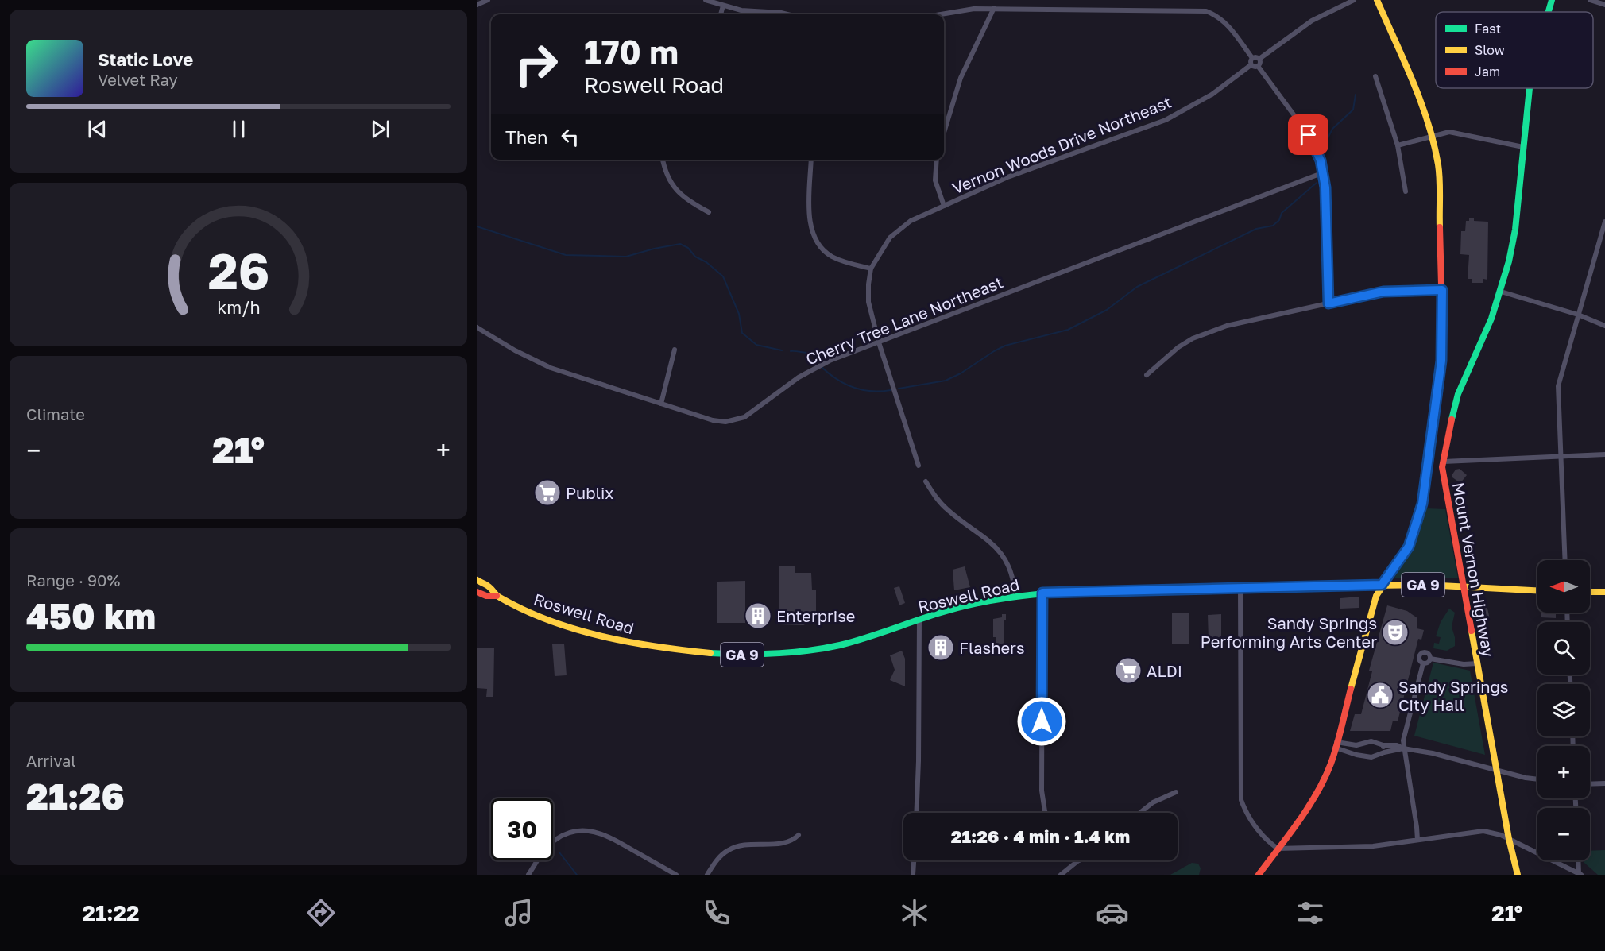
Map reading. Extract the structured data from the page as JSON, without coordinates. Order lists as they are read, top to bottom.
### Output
{
  "streets": {
    "main road": ["Mount Vernon Highway", "GA 9", "Roswell Road"],
    "street": ["Vernon Woods Drive Northeast", "Cherry Tree Lane Northeast"]
  },
  "crossings": [
    ["Vernon Woods Drive Northeast", "Cherry Tree Lane Northeast"],
    ["Mount Vernon Highway", "Roswell Road"]
  ],
  "places": {
    "supermarket": ["Publix", "ALDI"],
    "building": ["Enterprise", "Flashers"],
    "theatre": ["Sandy Springs Performing Arts Center"],
    "public building": ["Sandy Springs City Hall"]
  },
  "legend": ["Fast", "Slow", "Jam"],
  "north": "left",
  "page": {
    "turn": ["170 m", "Roswell Road"],
    "song": ["Static Love", "Velvet Ray"],
    "then": "Then",
    "tile": [
      "Climate",
      ["Range · 90%", "450 km"],
      ["Arrival", "21:26"]
    ],
    "heat": ["−", "21°", "+"],
    "map_buttons": ["+", "−"],
    "limit": "30",
    "trip": "21:26 · 4 min · 1.4 km",
    "tabs": ["21:22", "21°"],
    "gauge": ["26", "km/h"]
  }
}
